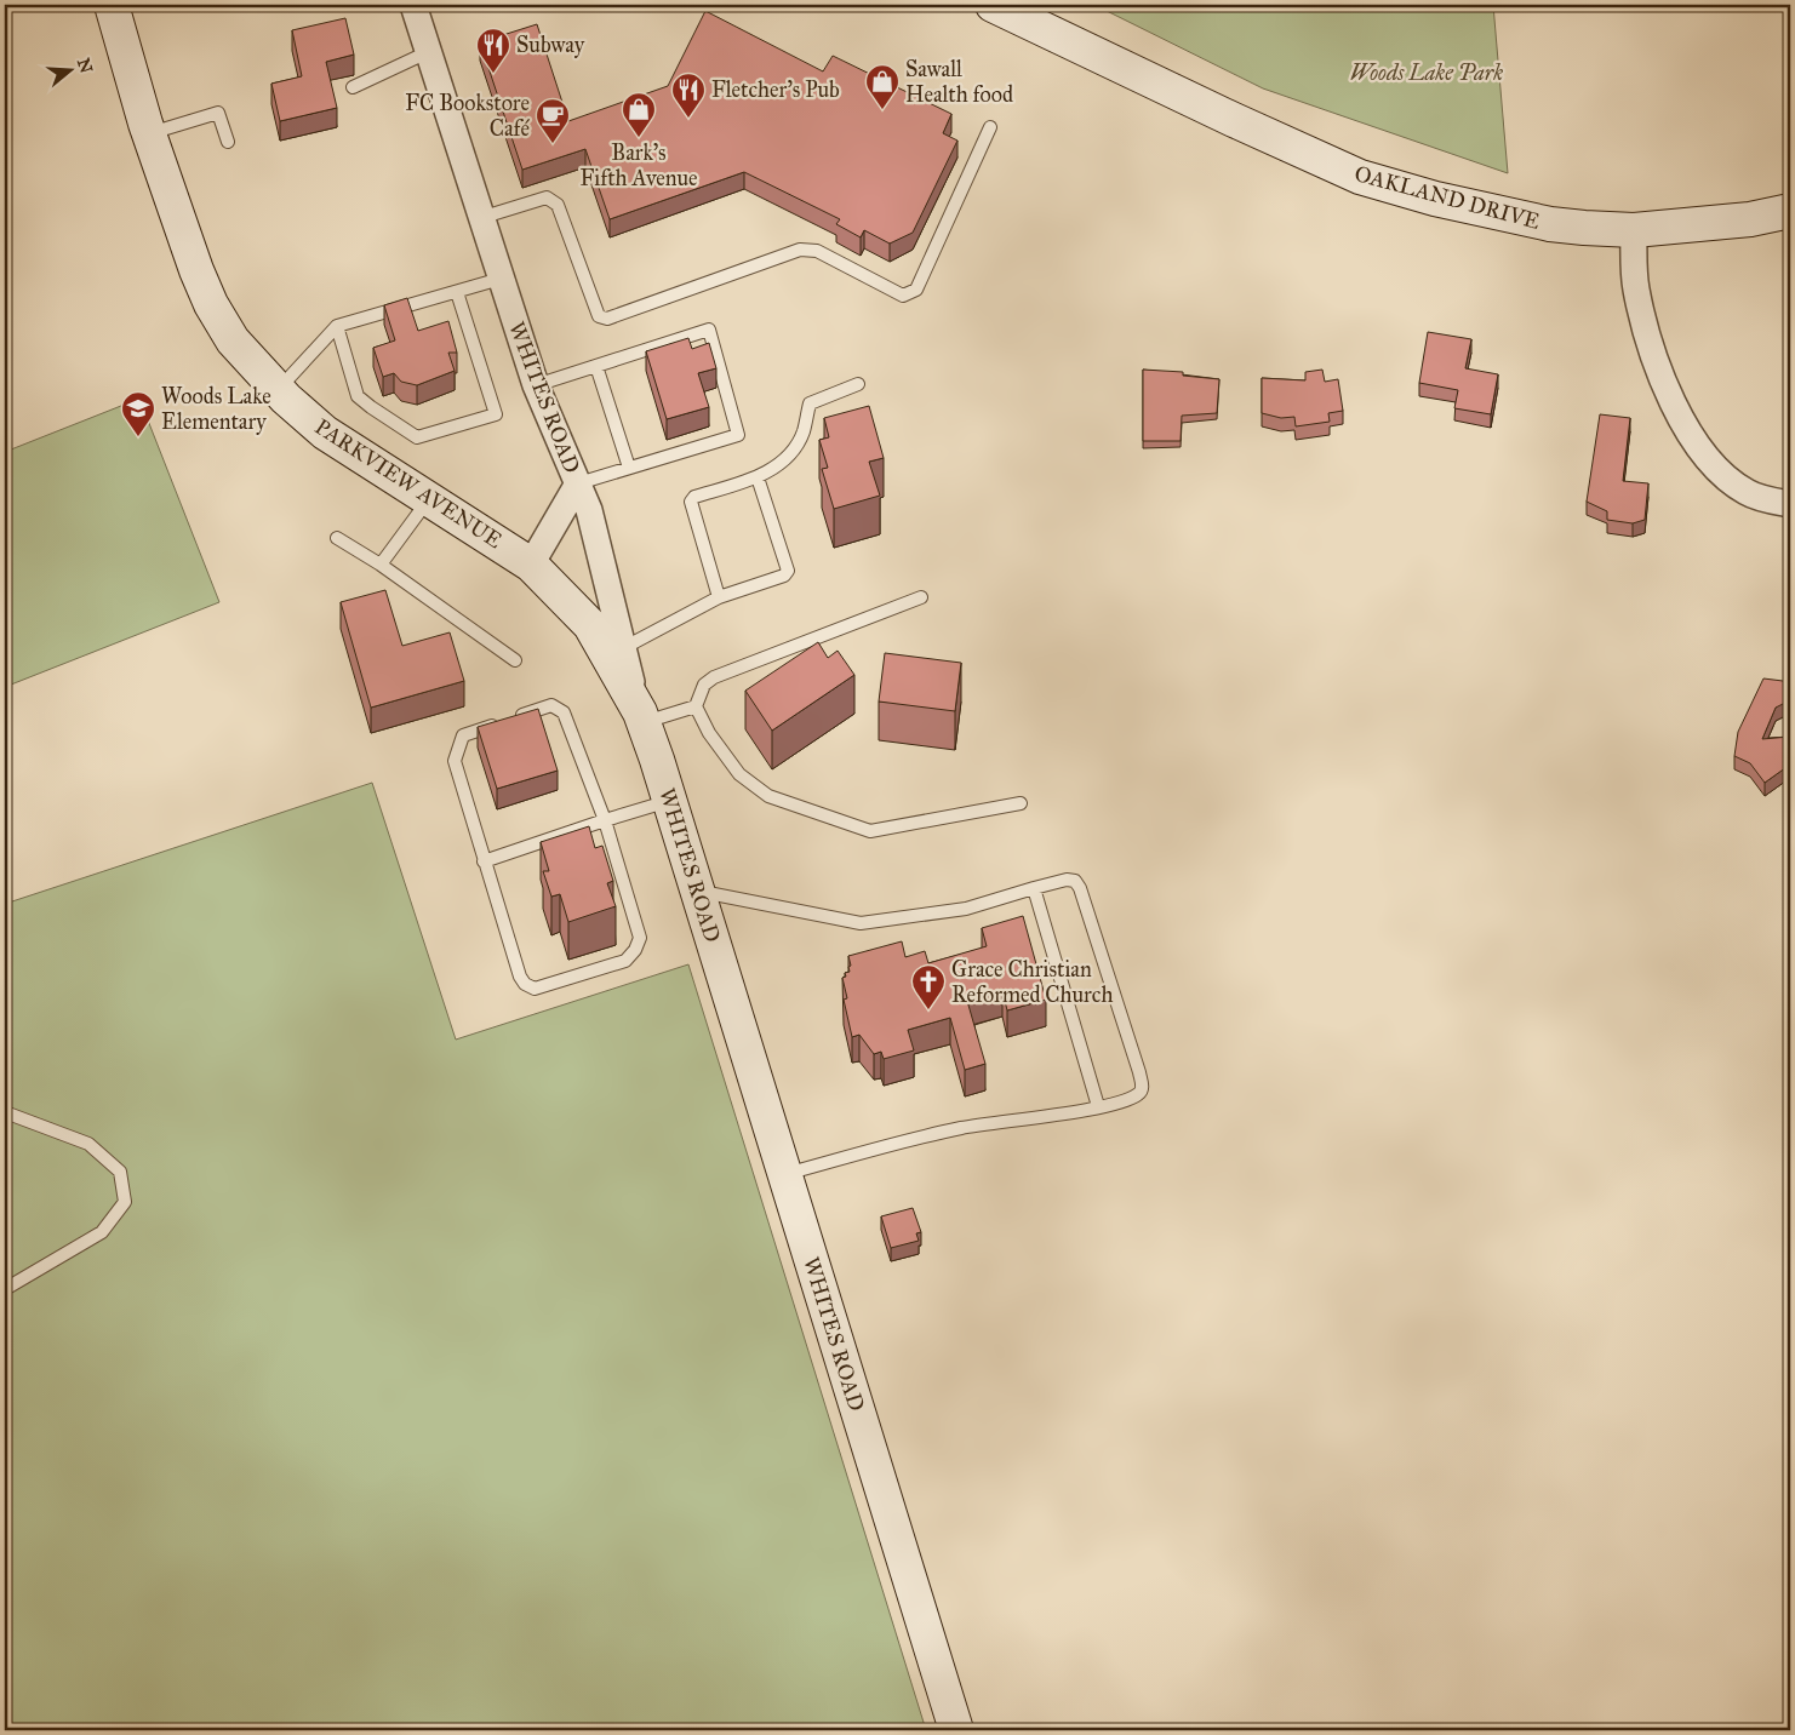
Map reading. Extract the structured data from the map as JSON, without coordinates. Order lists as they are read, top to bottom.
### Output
{
  "streets": {
    "street": ["OAKLAND DRIVE", "WHITES ROAD", "PARKVIEW AVENUE"]
  },
  "crossings": [
    ["WHITES ROAD", "PARKVIEW AVENUE"]
  ],
  "parks": ["Woods Lake Park"],
  "places": {
    "restaurant": ["Subway", "Fletcher's Pub"],
    "shop": ["Sawall Health food", "Bark's Fifth Avenue"],
    "cafe": ["FC Bookstore Café"],
    "school or university": ["Woods Lake Elementary"],
    "church": ["Grace Christian Reformed Church"]
  },
  "north": "right"
}
